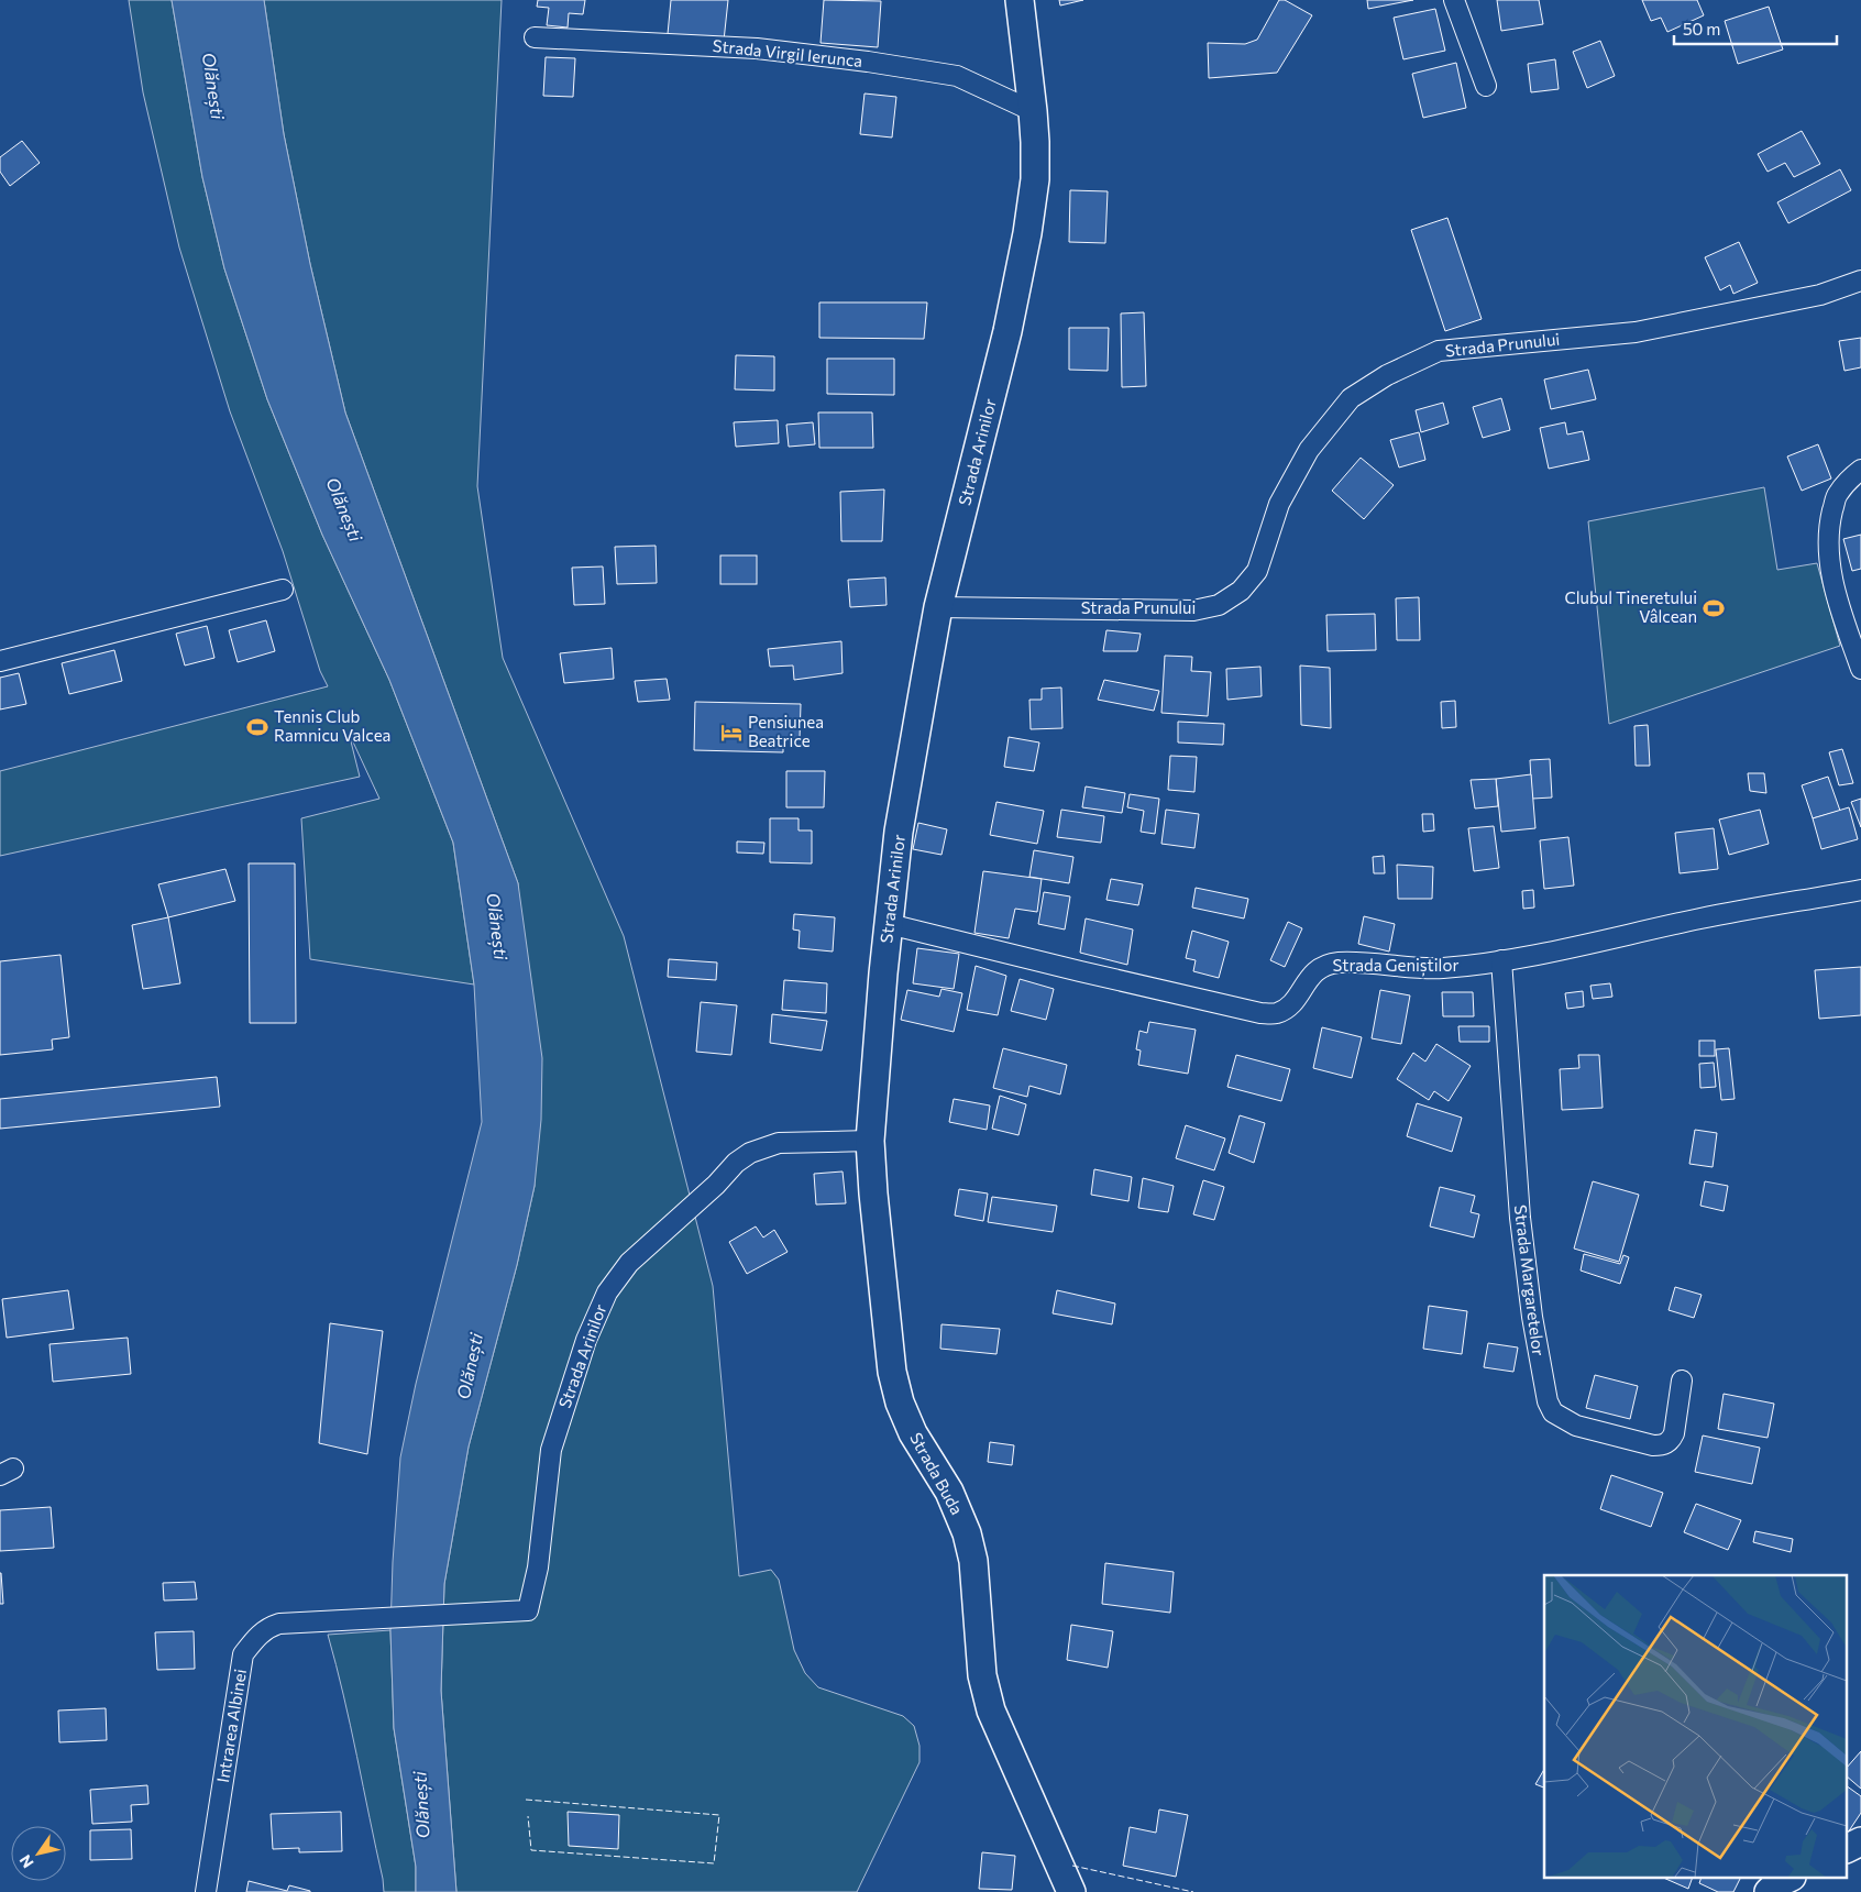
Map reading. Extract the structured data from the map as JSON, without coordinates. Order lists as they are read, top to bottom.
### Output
{
  "streets": {
    "street": [
      "Strada Virgil Ierunca",
      "Strada Prunului",
      "Strada Arinilor",
      "Strada Geniștilor",
      "Strada Margaretelor",
      "Strada Buda",
      "Intrarea Albinei"
    ]
  },
  "crossings": [
    ["Strada Virgil Ierunca", "Strada Arinilor"],
    ["Strada Prunului", "Strada Arinilor"],
    ["Strada Arinilor", "Strada Geniștilor"],
    ["Strada Arinilor", "Strada Buda"],
    ["Strada Arinilor", "Intrarea Albinei"],
    ["Strada Geniștilor", "Strada Margaretelor"]
  ],
  "water": ["Olănești"],
  "places": {
    "sports": ["Clubul Tineretului Vâlcean", "Tennis Club Ramnicu Valcea"],
    "hotel": ["Pensiunea Beatrice"]
  },
  "scale_bar": "50 m",
  "north": "bottom left"
}
